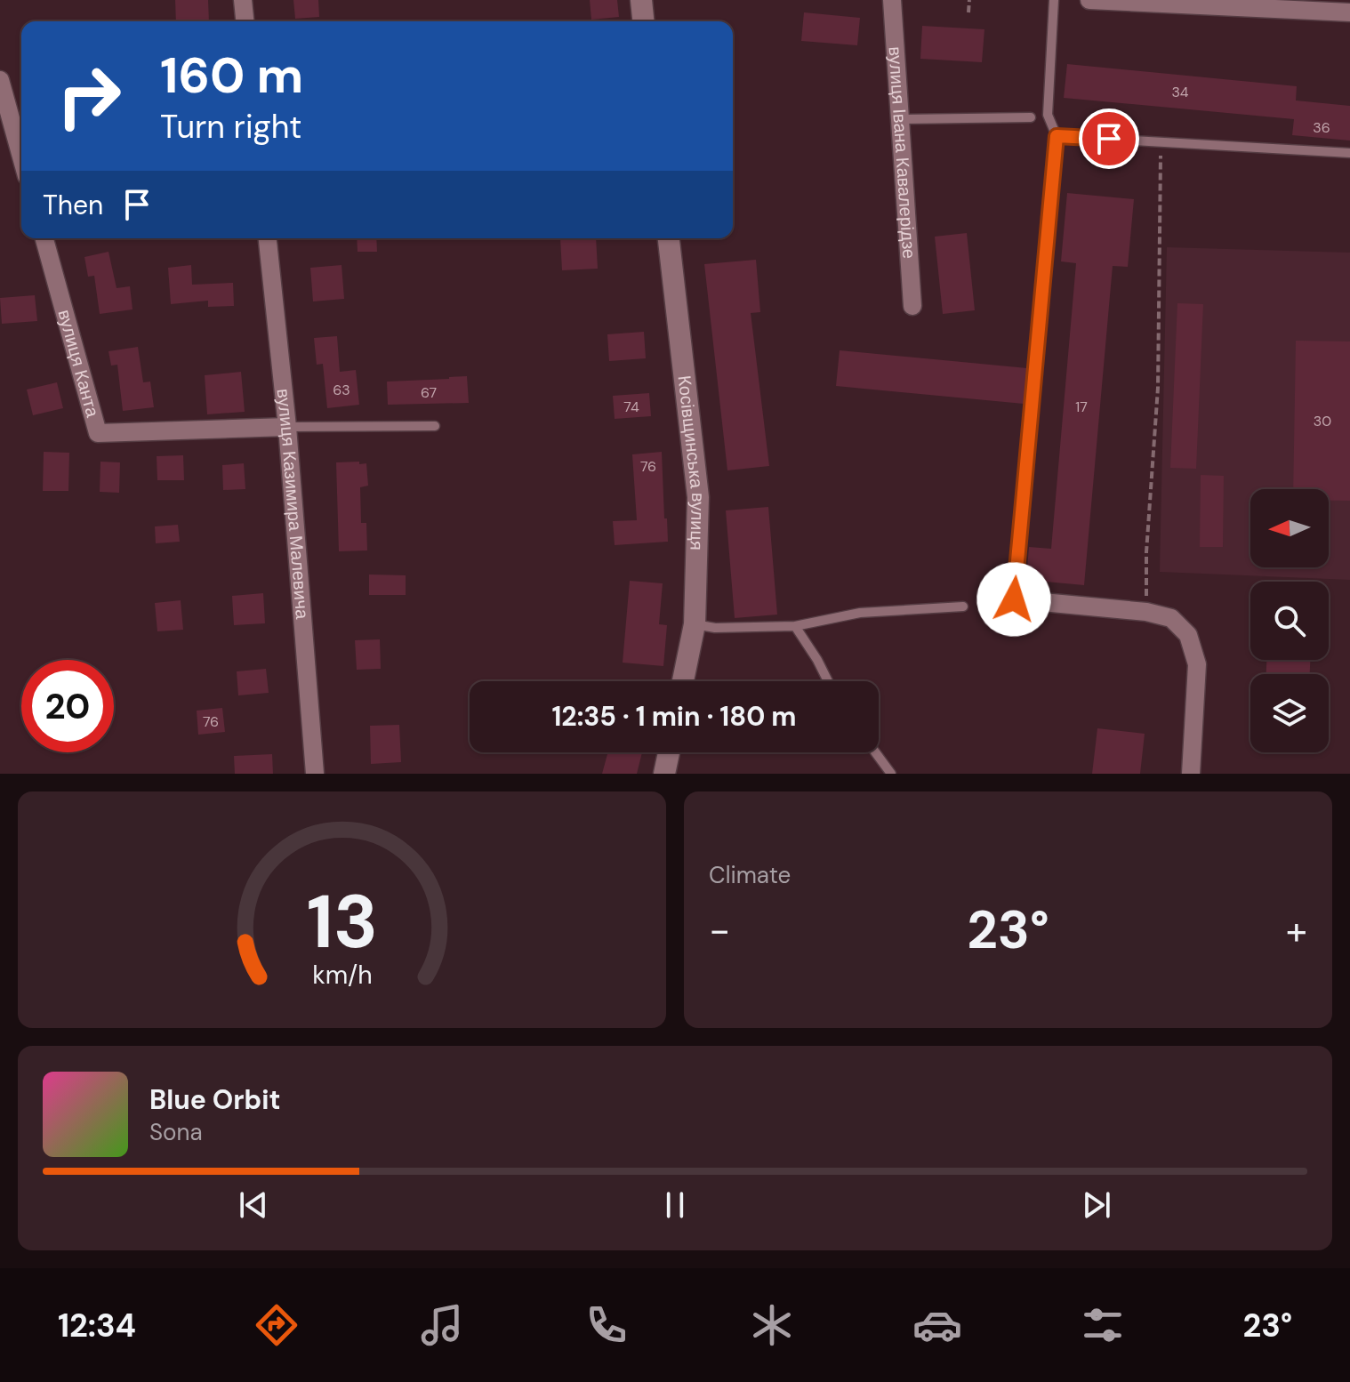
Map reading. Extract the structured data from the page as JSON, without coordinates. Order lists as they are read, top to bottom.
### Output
{
  "streets": {
    "street": [
      "вулиця Івана Кавалерідзе",
      "вулиця Канта",
      "Косівщинська вулиця",
      "вулиця Казимира Малевича"
    ]
  },
  "crossings": [
    ["вулиця Канта", "вулиця Казимира Малевича"]
  ],
  "house_numbers": [
    "34",
    "36",
    "63",
    "67",
    "74",
    "17",
    "30",
    "76",
    "76"
  ],
  "north": "left",
  "page": {
    "turn": ["160 m", "Turn right"],
    "then": "Then",
    "limit": "20",
    "trip": "12:35 · 1 min · 180 m",
    "tile": "Climate",
    "heat": ["−", "23°", "+"],
    "song": ["Blue Orbit", "Sona"],
    "tabs": ["12:34", "23°"],
    "gauge": ["13", "km/h"]
  }
}
